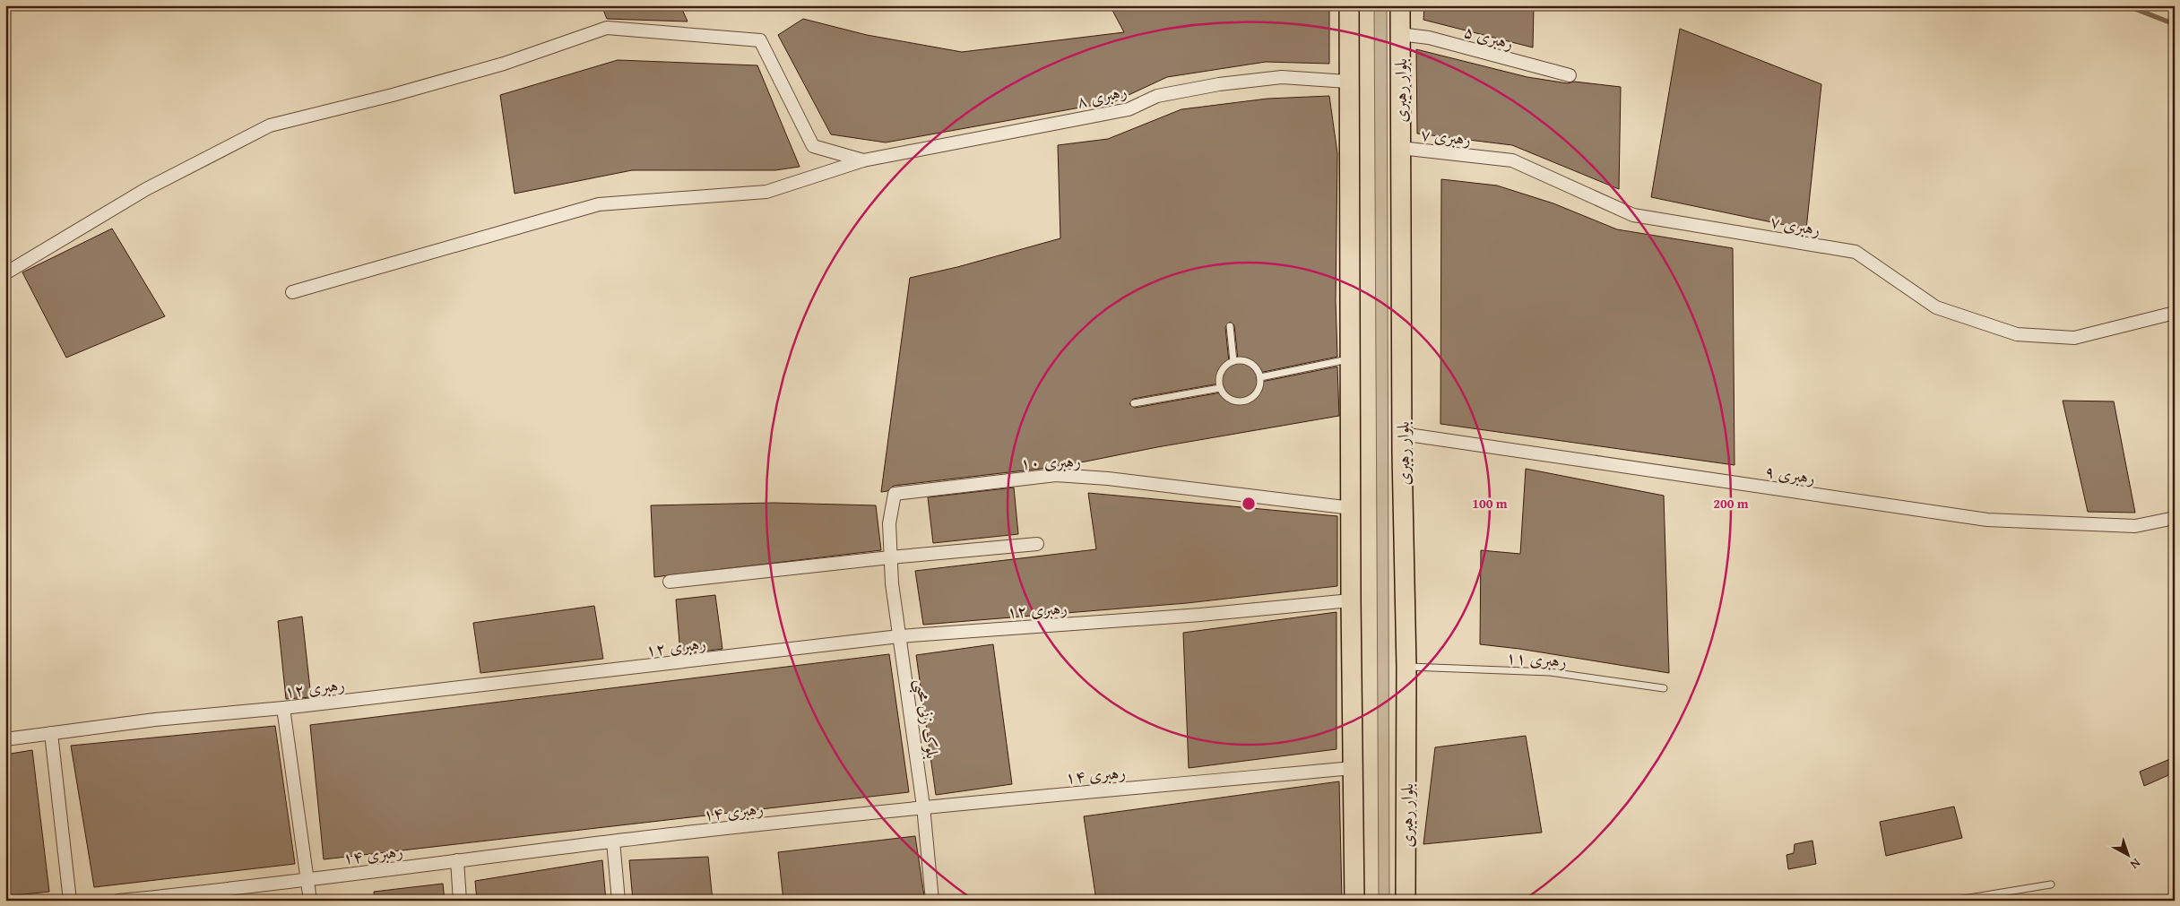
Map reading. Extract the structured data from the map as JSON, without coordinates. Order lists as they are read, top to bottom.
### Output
{
  "streets": {
    "main road": ["بلوار رهبری"],
    "street": [
      "رهبری ۵",
      "رهبری ۸",
      "رهبری ۷",
      "رهبری ۱۰",
      "رهبری ۹",
      "رهبری ۱۲",
      "بلوک زنی محبی",
      "رهبری ۱۴"
    ],
    "lane": ["رهبری ۱۱"]
  },
  "crossings": [
    ["رهبری ۵", "بلوار رهبری"],
    ["بلوار رهبری", "رهبری ۷"],
    ["بلوار رهبری", "رهبری ۹"],
    ["بلوار رهبری", "رهبری ۱۱"],
    ["رهبری ۱۰", "رهبری ۱۲"],
    ["رهبری ۱۰", "بلوک زنی محبی"],
    ["رهبری ۱۲", "بلوک زنی محبی"],
    ["بلوک زنی محبی", "رهبری ۱۴"]
  ],
  "north": "bottom right",
  "rings": ["100 m", "200 m"]
}
